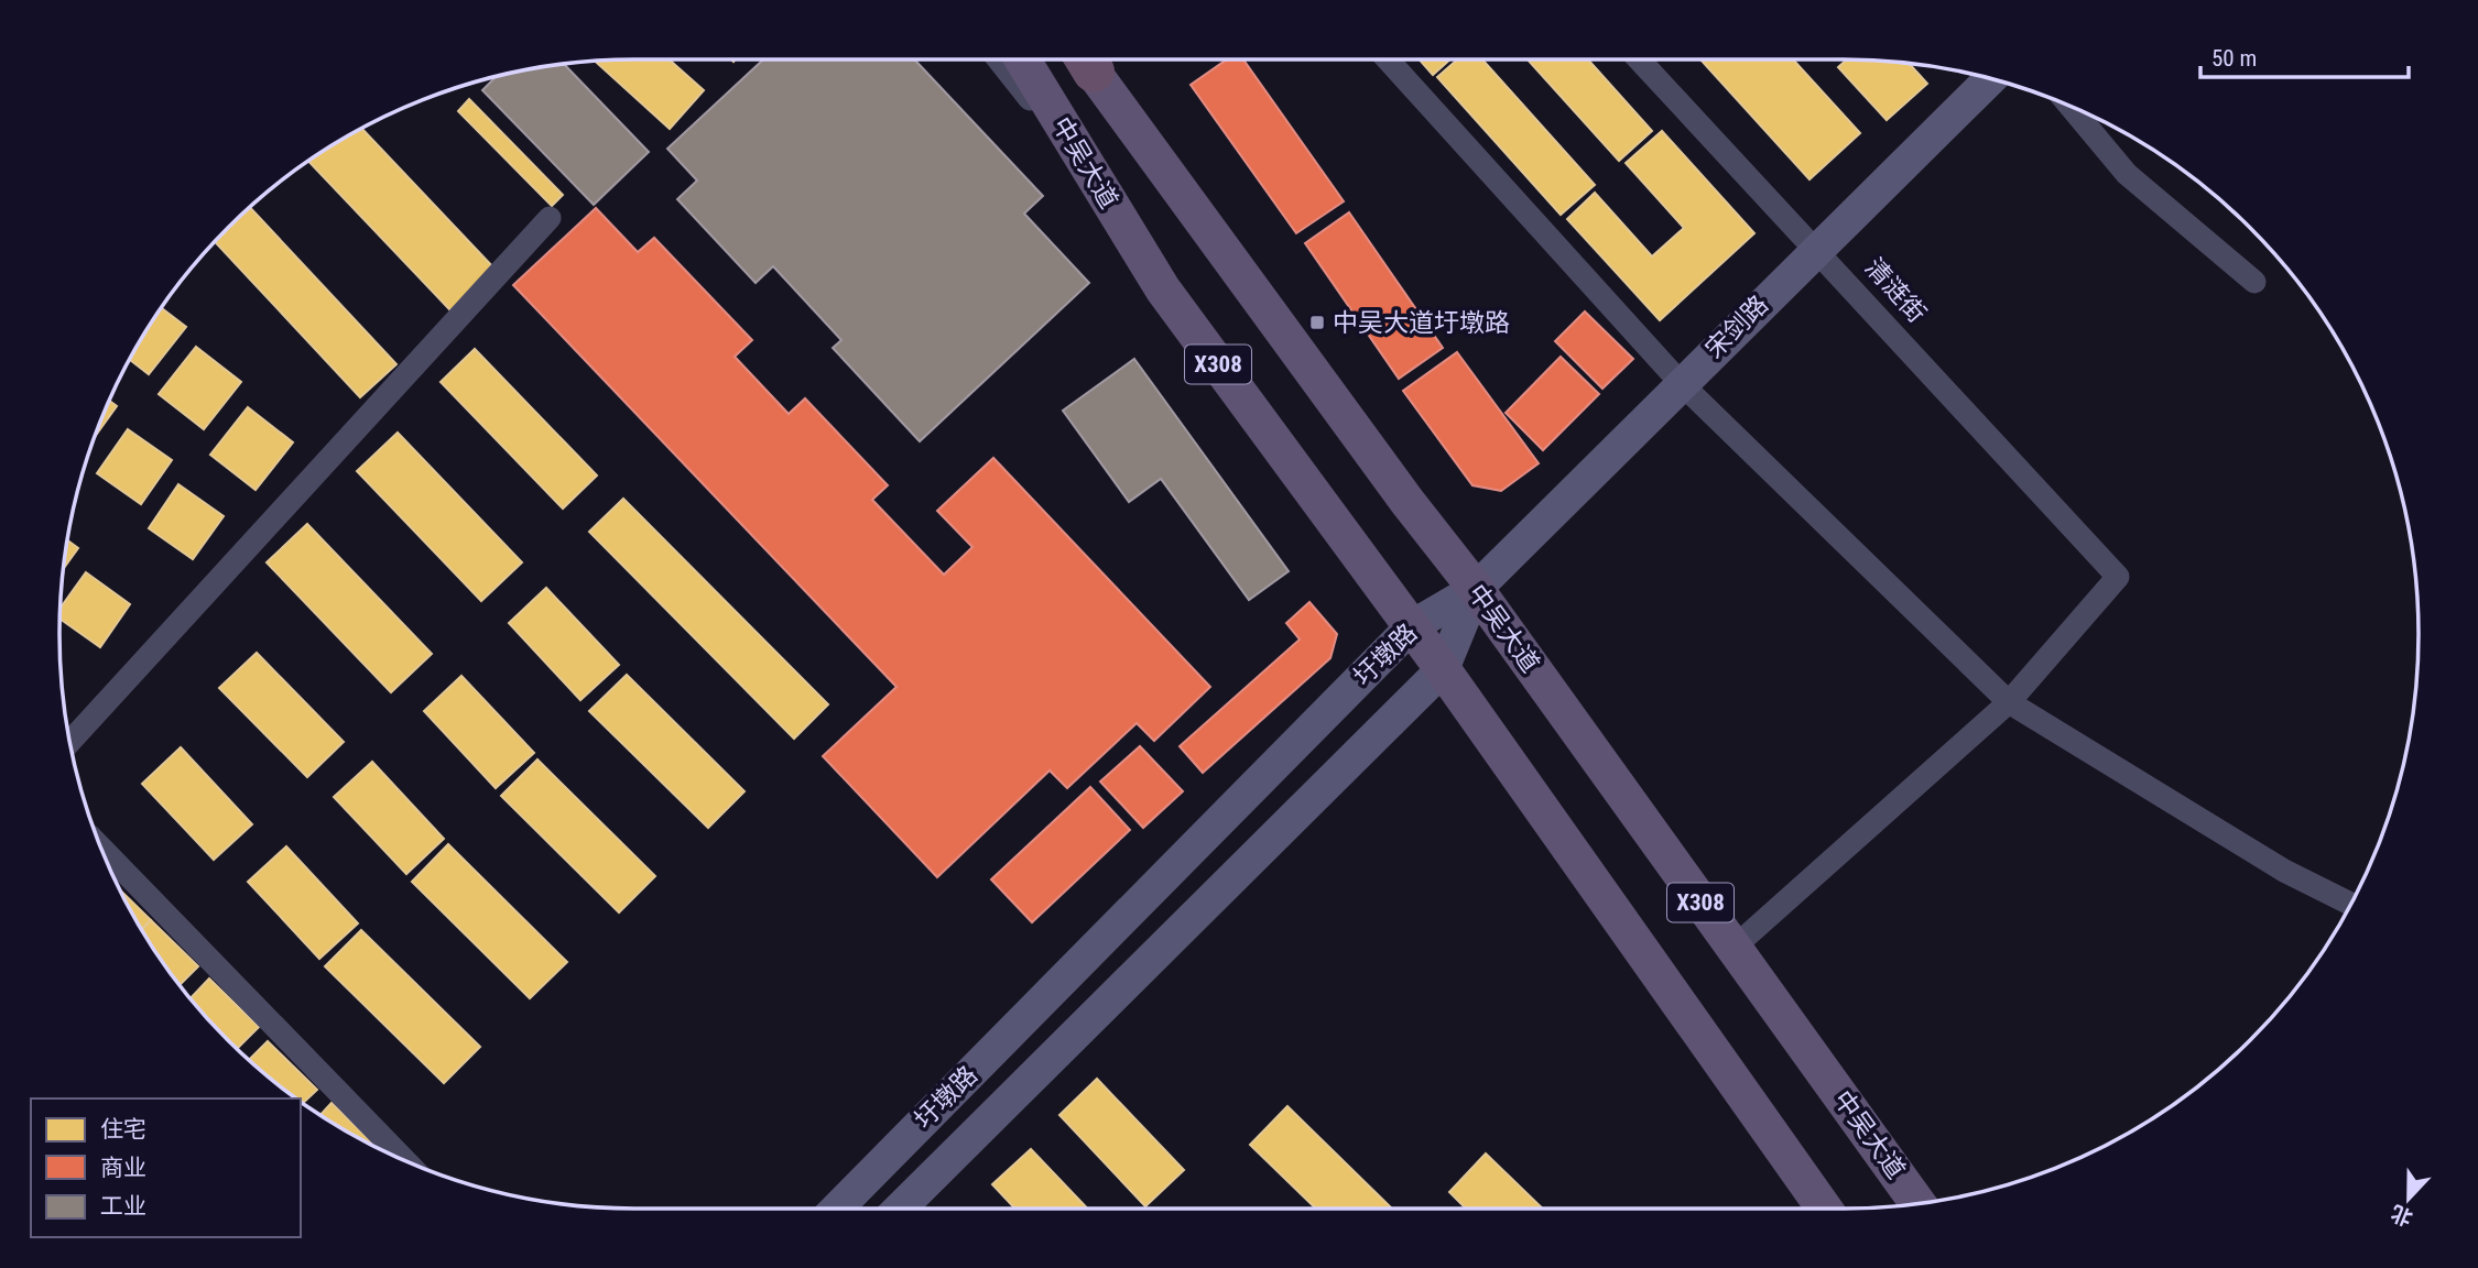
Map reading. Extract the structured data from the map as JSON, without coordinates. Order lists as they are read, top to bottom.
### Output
{
  "streets": {
    "main road": [
      "中吴大道",
      "宋剑路",
      "X308",
      "圩墩路"
    ],
    "street": ["清涟街"]
  },
  "crossings": [
    ["中吴大道", "宋剑路"],
    ["中吴大道", "圩墩路"],
    ["清涟街", "宋剑路"],
    ["宋剑路", "圩墩路"]
  ],
  "places": {
    "transit": ["中吴大道圩墩路"]
  },
  "legend": ["住宅", "商业", "工业"],
  "scale_bar": "50 m",
  "north": "bottom"
}
